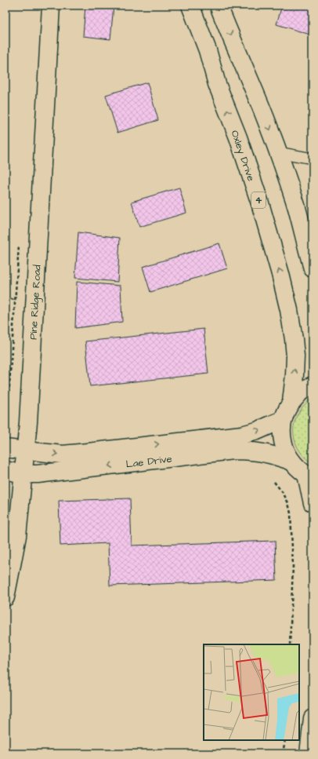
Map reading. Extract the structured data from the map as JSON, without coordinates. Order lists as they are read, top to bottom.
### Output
{
  "streets": {
    "street": [
      "Oxley Drive",
      "4",
      "Pine Ridge Road",
      "Lae Drive"
    ]
  },
  "crossings": [
    ["Oxley Drive", "4"],
    ["4", "Lae Drive"],
    ["Pine Ridge Road", "Lae Drive"]
  ]
}
